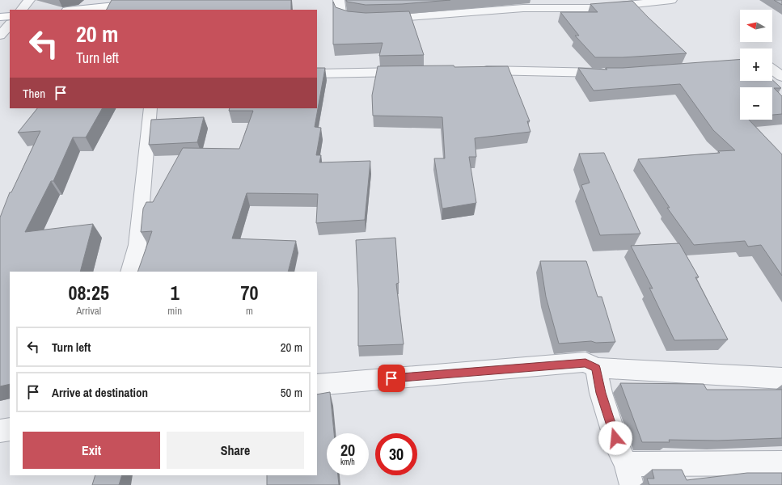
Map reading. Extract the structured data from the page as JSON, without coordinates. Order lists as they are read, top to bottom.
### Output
{
  "north": "left",
  "page": {
    "map_buttons": ["+", "−"],
    "turn": ["20 m", "Turn left"],
    "then": "Then",
    "eta": [
      "08:25",
      "Arrival",
      "1",
      "min",
      "70",
      "m"
    ],
    "list": [
      {
        "name": "Turn left",
        "value": "20 m"
      },
      {
        "name": "Arrive at destination",
        "value": "50 m"
      }
    ],
    "buttons": ["Exit", "Share"],
    "speed": "20 km/h",
    "limit": "30"
  }
}
